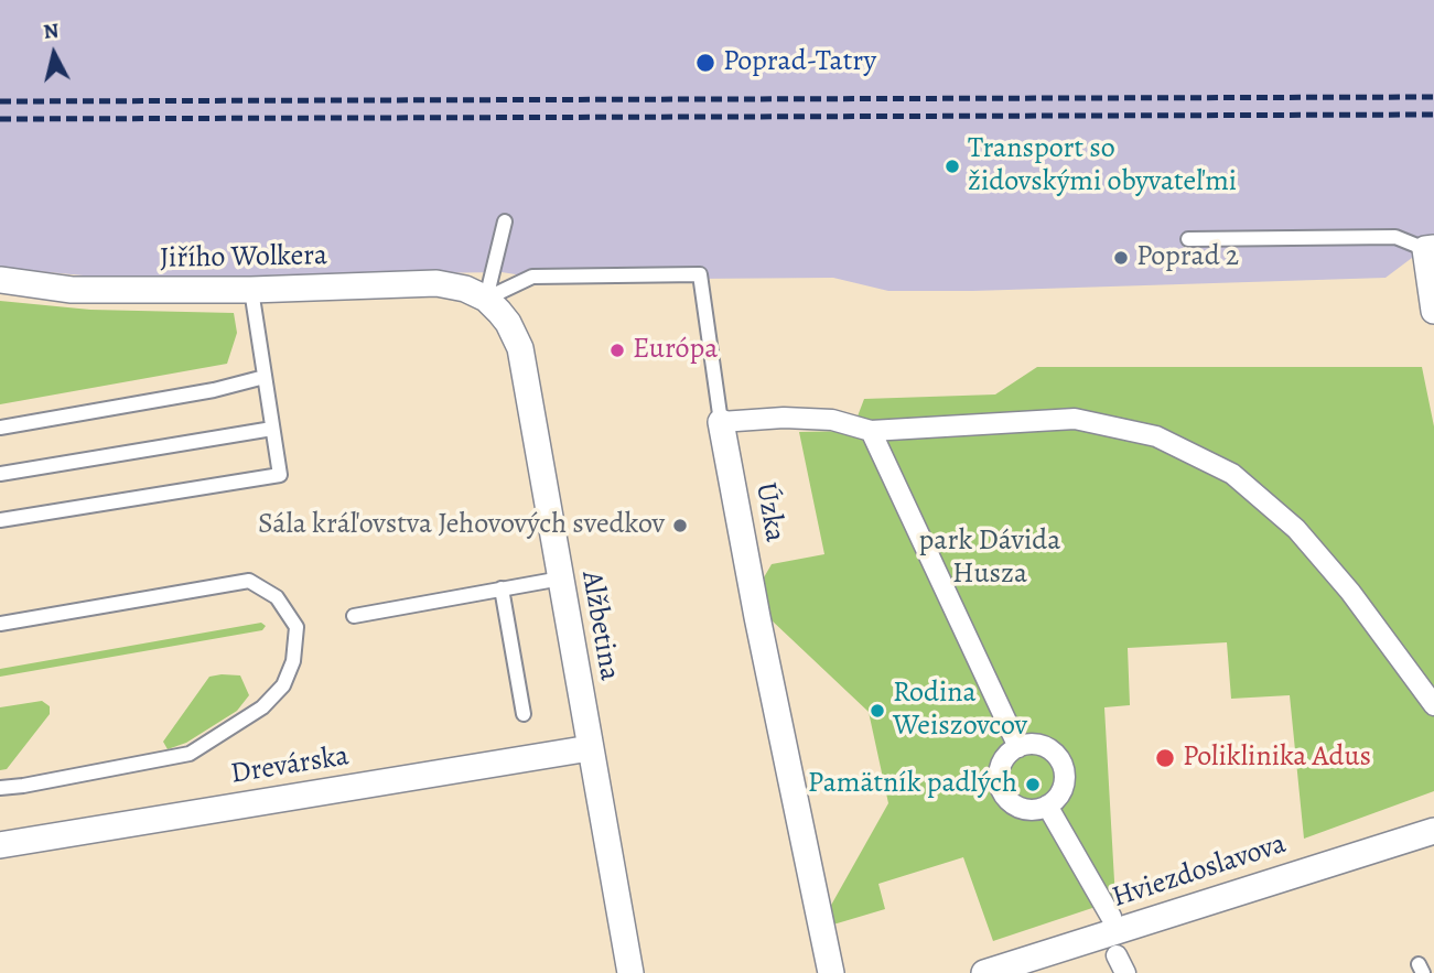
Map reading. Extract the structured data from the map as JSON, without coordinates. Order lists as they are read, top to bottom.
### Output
{
  "streets": {
    "street": [
      "Jiřího Wolkera",
      "Úzka",
      "Alžbetina",
      "Drevárska",
      "Hviezdoslavova"
    ]
  },
  "crossings": [
    ["Jiřího Wolkera", "Úzka"],
    ["Jiřího Wolkera", "Alžbetina"],
    ["Úzka", "Alžbetina"],
    ["Alžbetina", "Drevárska"]
  ],
  "parks": ["park Dávida Husza"],
  "places": [
    "Poprad-Tatry",
    "Transport so židovskými obyvateľmi",
    "Poprad 2",
    "Európa",
    "Sála kráľovstva Jehovových svedkov",
    "Rodina Weiszovcov",
    "Poliklinika Adus",
    "Pamätník padlých"
  ],
  "north": "top"
}
